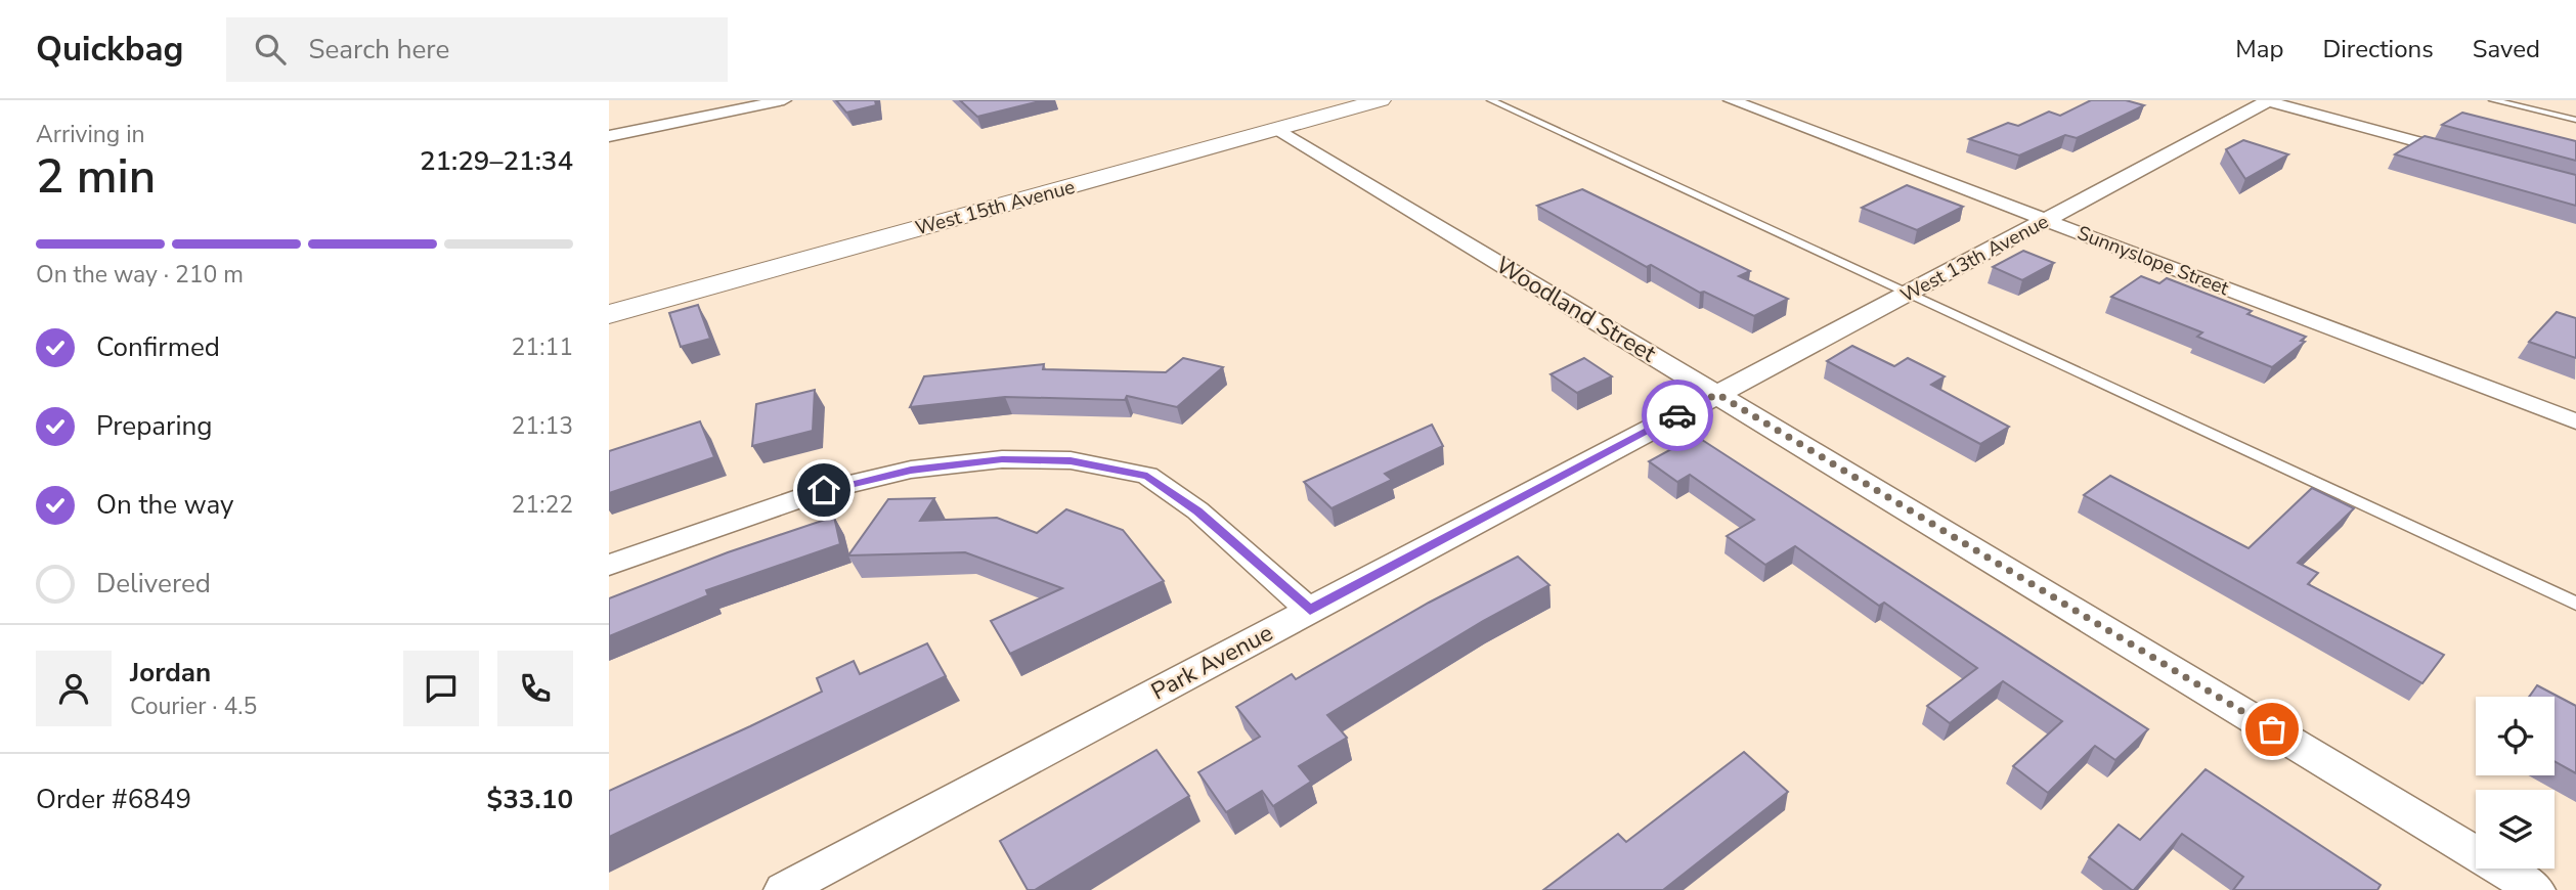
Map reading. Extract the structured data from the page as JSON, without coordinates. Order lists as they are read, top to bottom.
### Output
{
  "streets": {
    "street": [
      "West 15th Avenue",
      "West 13th Avenue",
      "Sunnyslope Street",
      "Woodland Street",
      "Park Avenue"
    ]
  },
  "crossings": [
    ["West 15th Avenue", "Woodland Street"],
    ["West 13th Avenue", "Sunnyslope Street"],
    ["West 13th Avenue", "Woodland Street"],
    ["West 13th Avenue", "Park Avenue"],
    ["Woodland Street", "Park Avenue"]
  ],
  "page": {
    "header": "Quickbag",
    "search": "Search here",
    "nav": ["Map", "Directions", "Saved"],
    "heading": ["2 min", "Arriving in", "21:29–21:34"],
    "panel": [
      "Jordan",
      "Courier · 4.5",
      "Order #6849",
      "$33.10"
    ],
    "bar": "On the way · 210 m",
    "list": [
      ["Confirmed", "21:11"],
      ["Preparing", "21:13"],
      ["On the way", "21:22"],
      "Delivered"
    ]
  }
}
